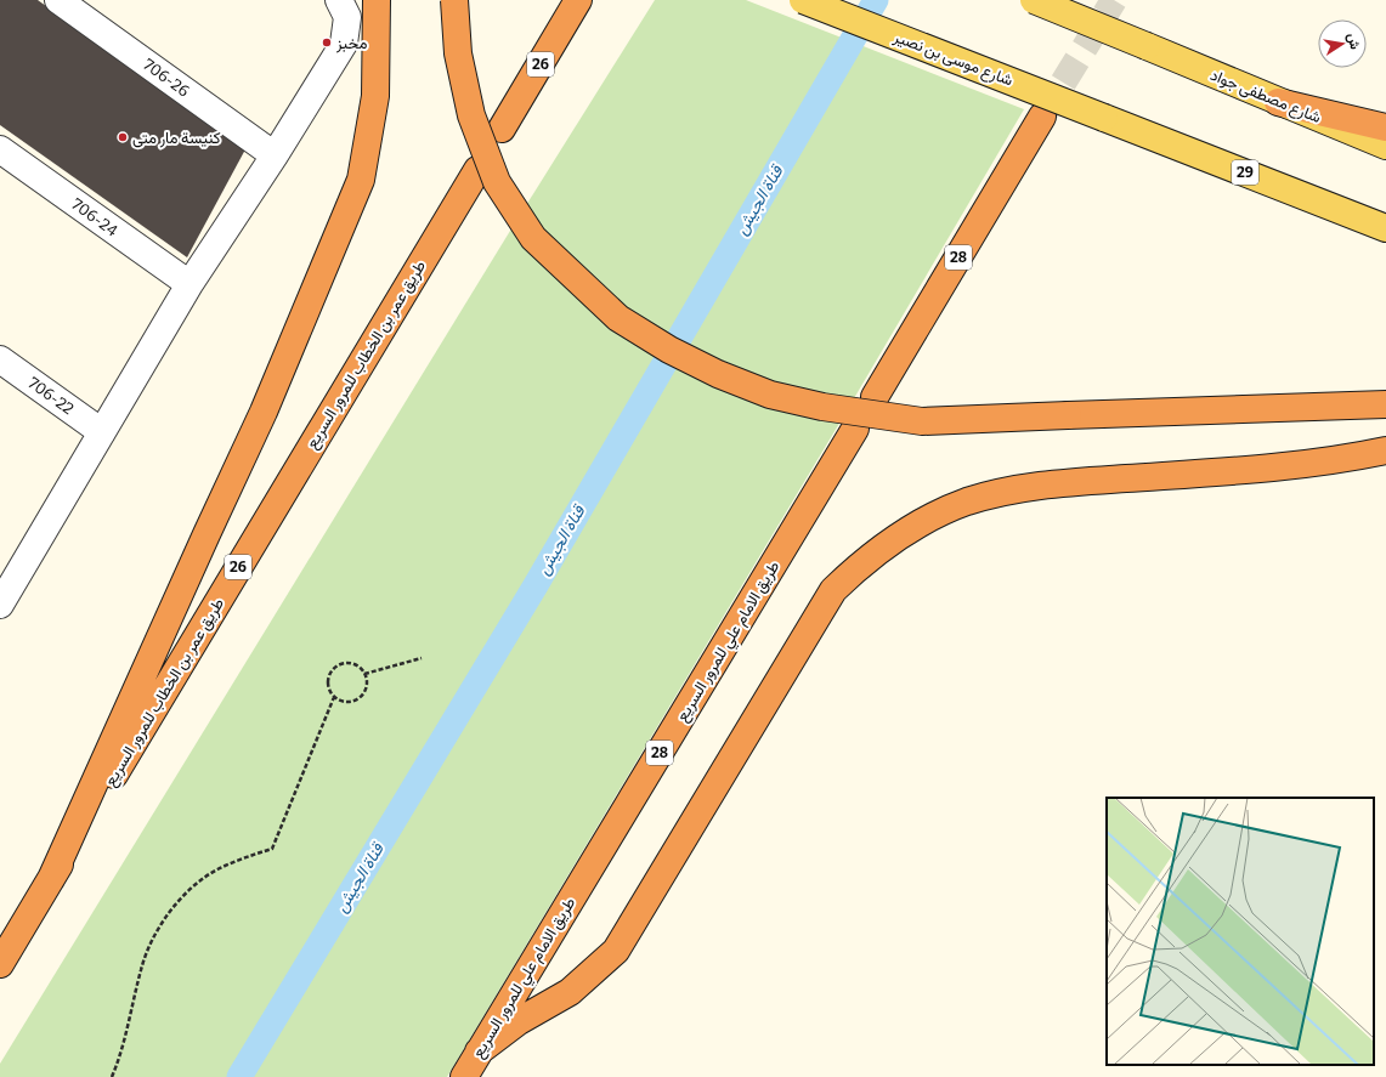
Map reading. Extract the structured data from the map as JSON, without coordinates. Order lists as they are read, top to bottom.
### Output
{
  "streets": {
    "highway": [
      "26",
      "28",
      "طريق عمر بن الخطاب للمرور السريع",
      "طريق الامام علي للمرور السريع"
    ],
    "main road": ["شارع موسى بن نصير", "شارع مصطفى جواد", "29"],
    "street": ["706-26", "706-24", "706-22"]
  },
  "water": ["قناة الجيش"],
  "places": ["مخبز", "كنيسة مار متى"],
  "north": "right"
}
